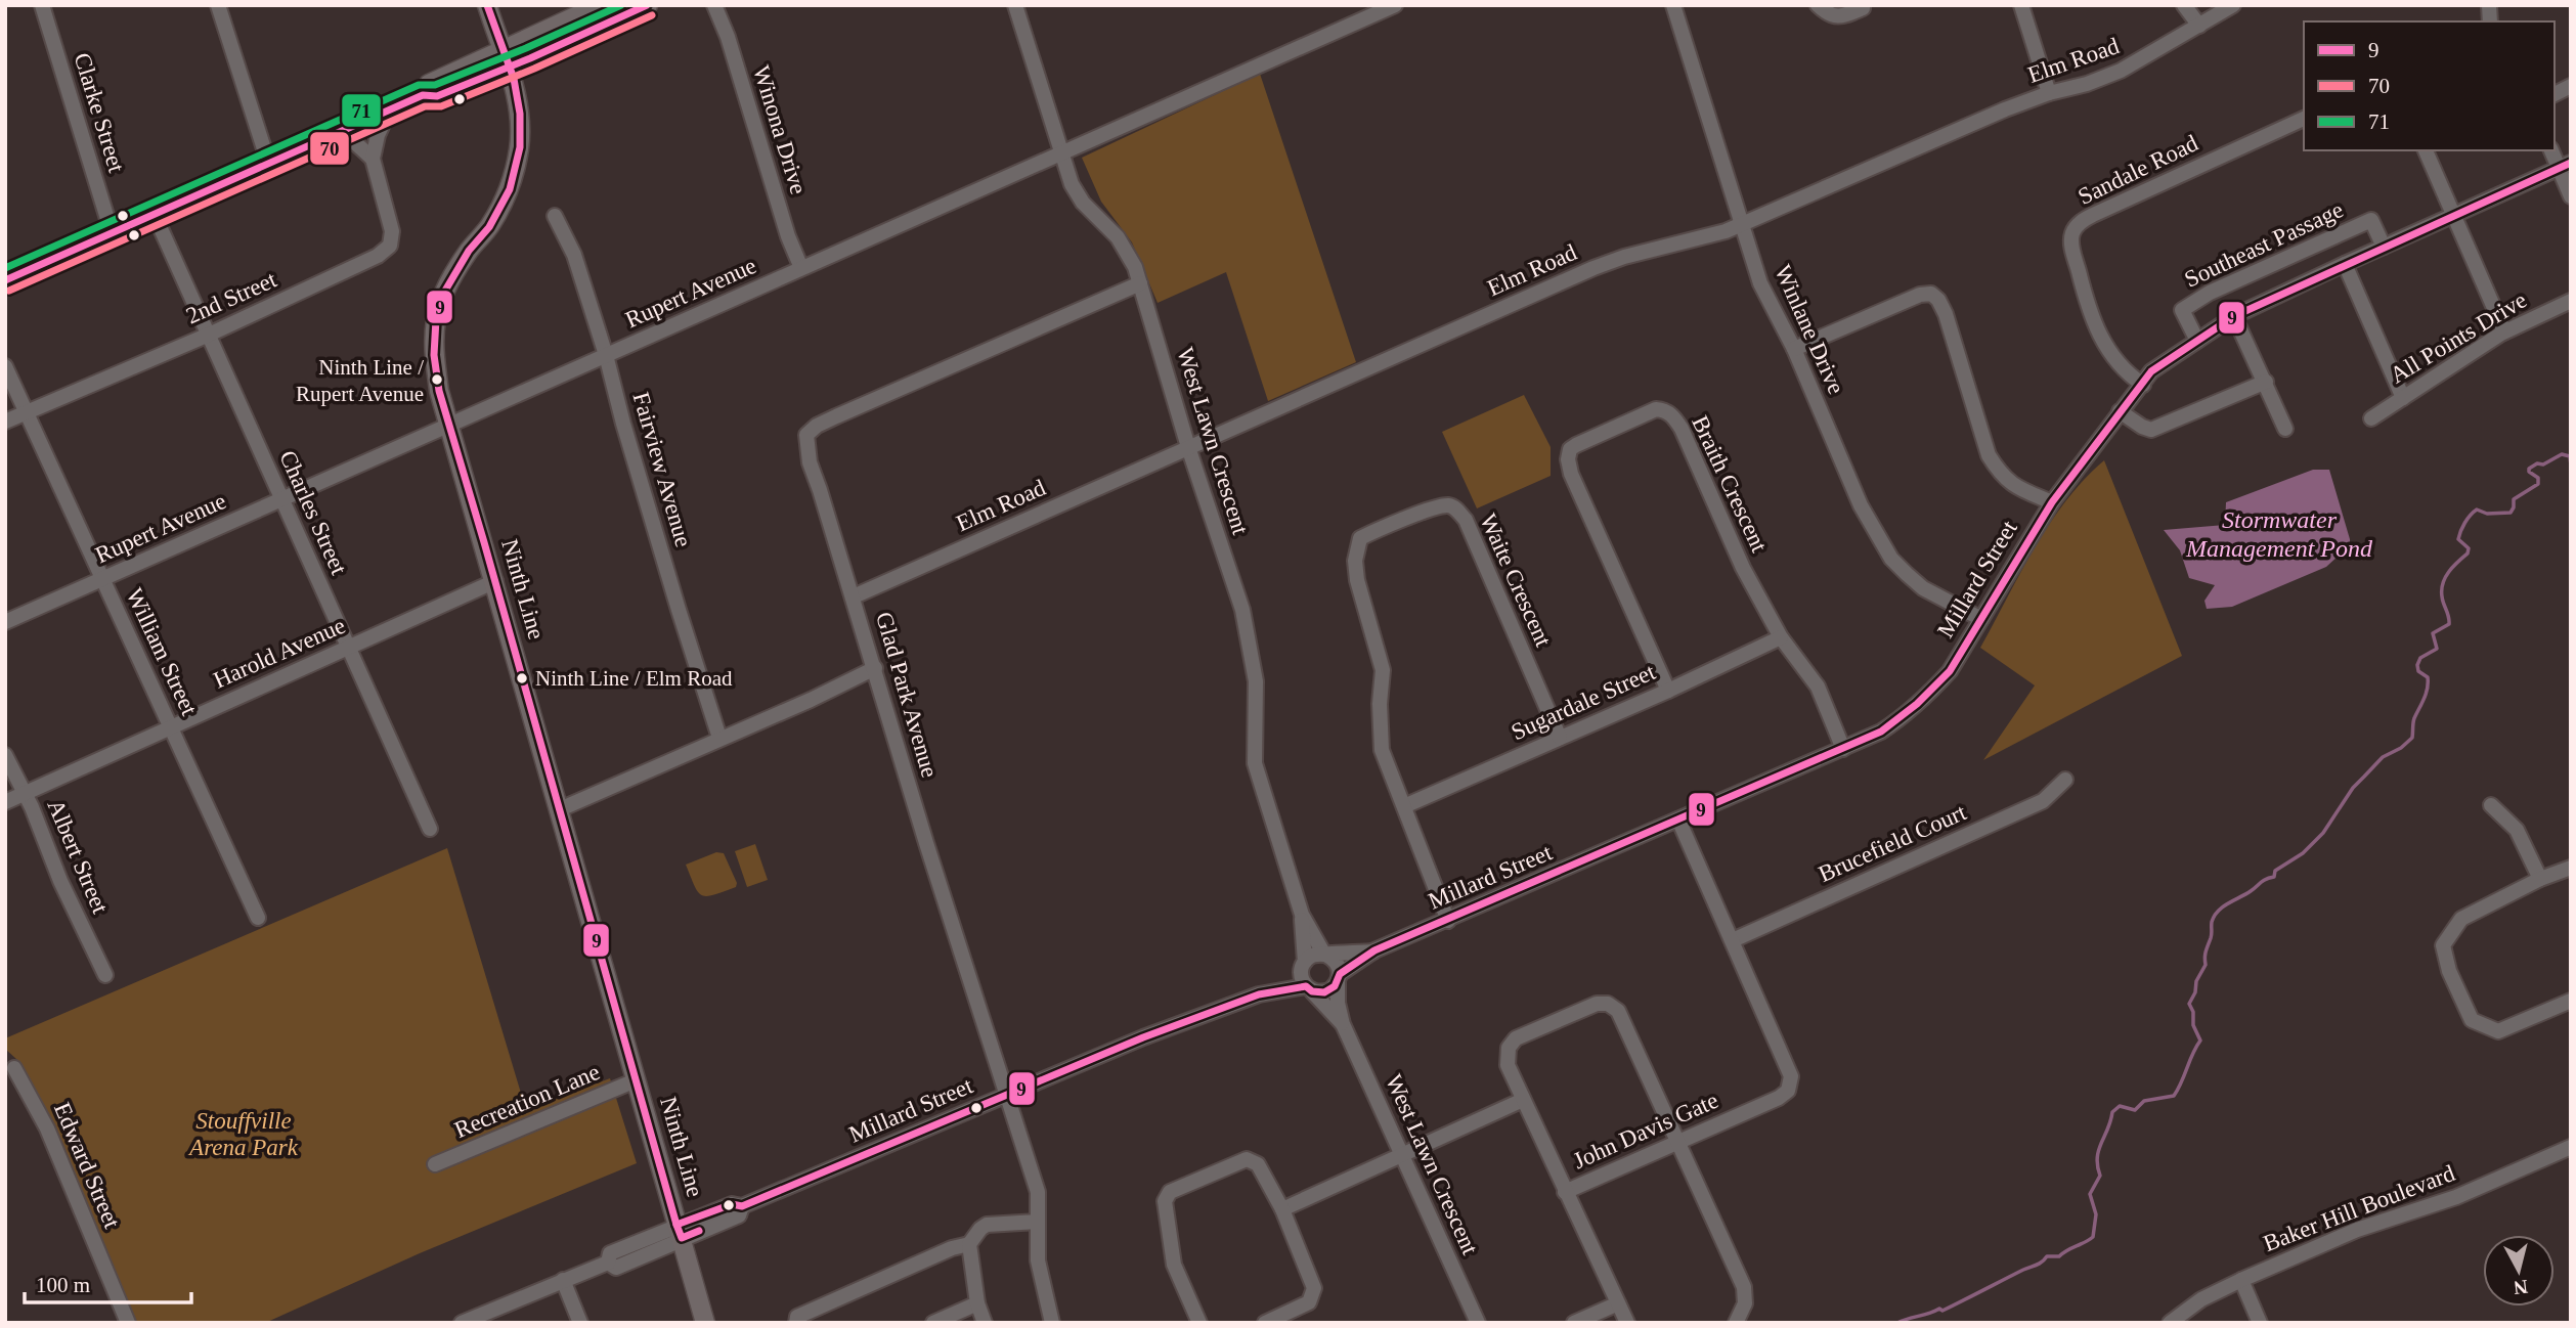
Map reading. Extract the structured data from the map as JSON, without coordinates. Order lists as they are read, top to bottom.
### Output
{
  "streets": {
    "main road": ["Ninth Line"],
    "street": [
      "Elm Road",
      "Clarke Street",
      "Winona Drive",
      "Sandale Road",
      "Southeast Passage",
      "Rupert Avenue",
      "2nd Street",
      "Winlane Drive",
      "All Points Drive",
      "West Lawn Crescent",
      "Fairview Avenue",
      "Braith Crescent",
      "Charles Street",
      "Millard Street",
      "Waite Crescent",
      "William Street",
      "Harold Avenue",
      "Glad Park Avenue",
      "Sugardale Street",
      "Brucefield Court",
      "Albert Street",
      "Recreation Lane",
      "John Davis Gate",
      "Edward Street",
      "Baker Hill Boulevard"
    ]
  },
  "crossings": [
    ["Elm Road", "Winlane Drive"],
    ["Elm Road", "West Lawn Crescent"],
    ["Elm Road", "Glad Park Avenue"],
    ["Winona Drive", "Rupert Avenue"],
    ["Sandale Road", "Millard Street"],
    ["Southeast Passage", "Millard Street"],
    ["Rupert Avenue", "West Lawn Crescent"],
    ["Rupert Avenue", "Fairview Avenue"],
    ["Rupert Avenue", "Charles Street"],
    ["Rupert Avenue", "Ninth Line"],
    ["Rupert Avenue", "William Street"],
    ["2nd Street", "Charles Street"],
    ["2nd Street", "William Street"],
    ["Winlane Drive", "Millard Street"],
    ["West Lawn Crescent", "Millard Street"],
    ["West Lawn Crescent", "Glad Park Avenue"],
    ["Braith Crescent", "Millard Street"],
    ["Braith Crescent", "Sugardale Street"],
    ["Charles Street", "Harold Avenue"],
    ["Millard Street", "Waite Crescent"],
    ["Millard Street", "Ninth Line"],
    ["Millard Street", "Glad Park Avenue"],
    ["Millard Street", "John Davis Gate"],
    ["Waite Crescent", "Sugardale Street"],
    ["Ninth Line", "Harold Avenue"],
    ["Ninth Line", "Recreation Lane"],
    ["William Street", "Harold Avenue"],
    ["Harold Avenue", "Albert Street"],
    ["Brucefield Court", "John Davis Gate"]
  ],
  "water": ["Stormwater Management Pond"],
  "parks": ["Stouffville Arena Park"],
  "places": ["Ninth Line / Rupert Avenue", "Ninth Line / Elm Road"],
  "lines": ["transit line 9", "transit line 71", "transit line 70"],
  "legend": ["9", "70", "71"],
  "scale_bar": "100 m",
  "north": "bottom"
}
